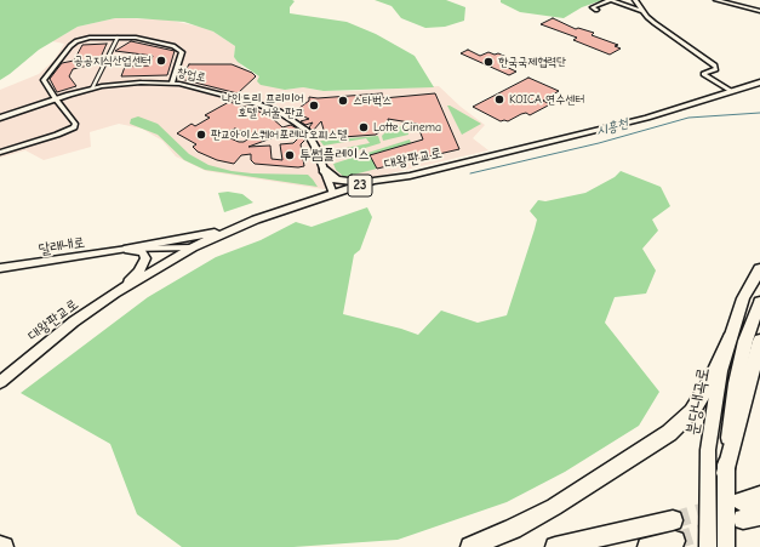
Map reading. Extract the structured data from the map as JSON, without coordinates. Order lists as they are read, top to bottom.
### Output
{
  "streets": {
    "highway": ["분당내곡로"],
    "main road": ["대왕판교로", "23"],
    "street": ["창업로", "달래내로"]
  },
  "crossings": [
    ["창업로", "대왕판교로"],
    ["대왕판교로", "달래내로"]
  ],
  "water": ["시흥천"],
  "places": [
    "공공지식산업센터",
    "한국국제협력단",
    "KOICA 연수센터",
    "스타벅스",
    "나인트리 프리미어 호텔 서울 판교",
    "Lotte Cinema",
    "판교아이스퀘어포레나오피스텔",
    "투썸플레이스"
  ]
}
